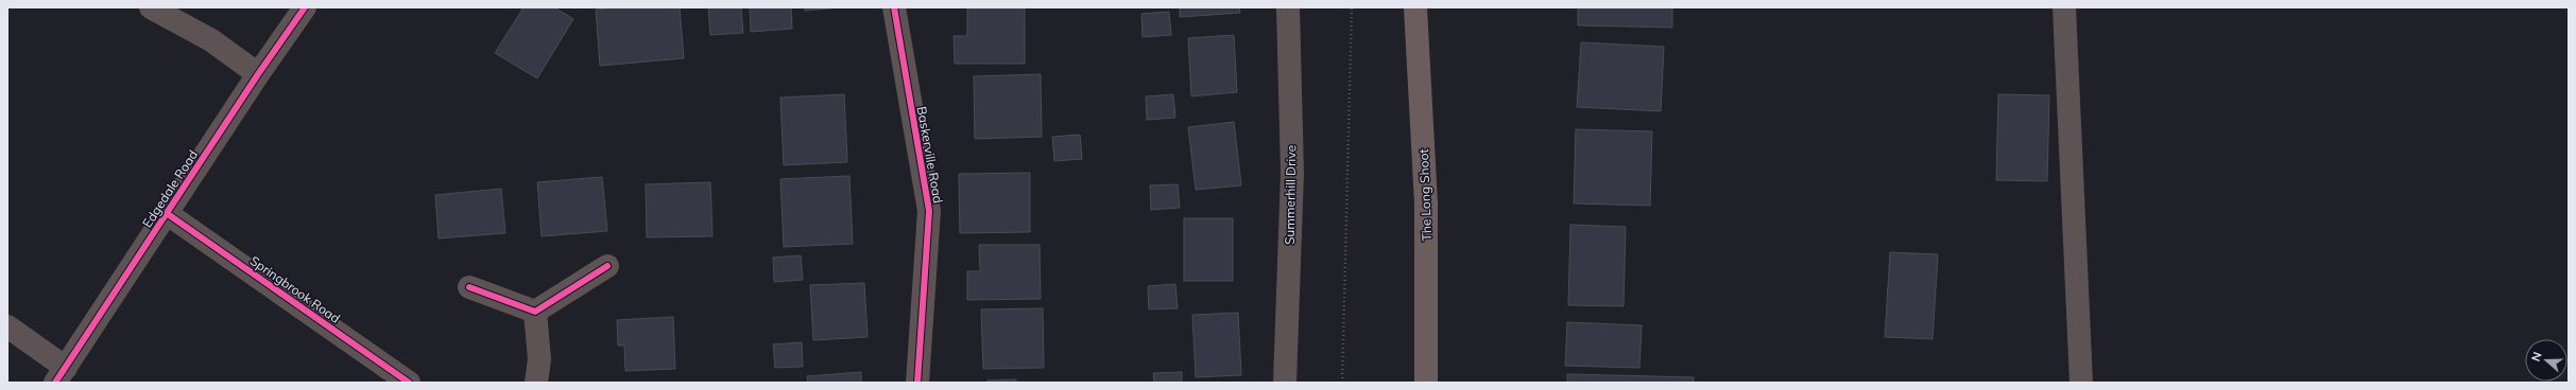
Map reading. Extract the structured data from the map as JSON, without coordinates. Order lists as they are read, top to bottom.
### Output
{
  "streets": {
    "main road": ["The Long Shoot"],
    "street": [
      "Baskerville Road",
      "Edgedale Road",
      "Summerhill Drive",
      "Springbrook Road"
    ]
  },
  "crossings": [
    ["Edgedale Road", "Springbrook Road"]
  ],
  "north": "left"
}
